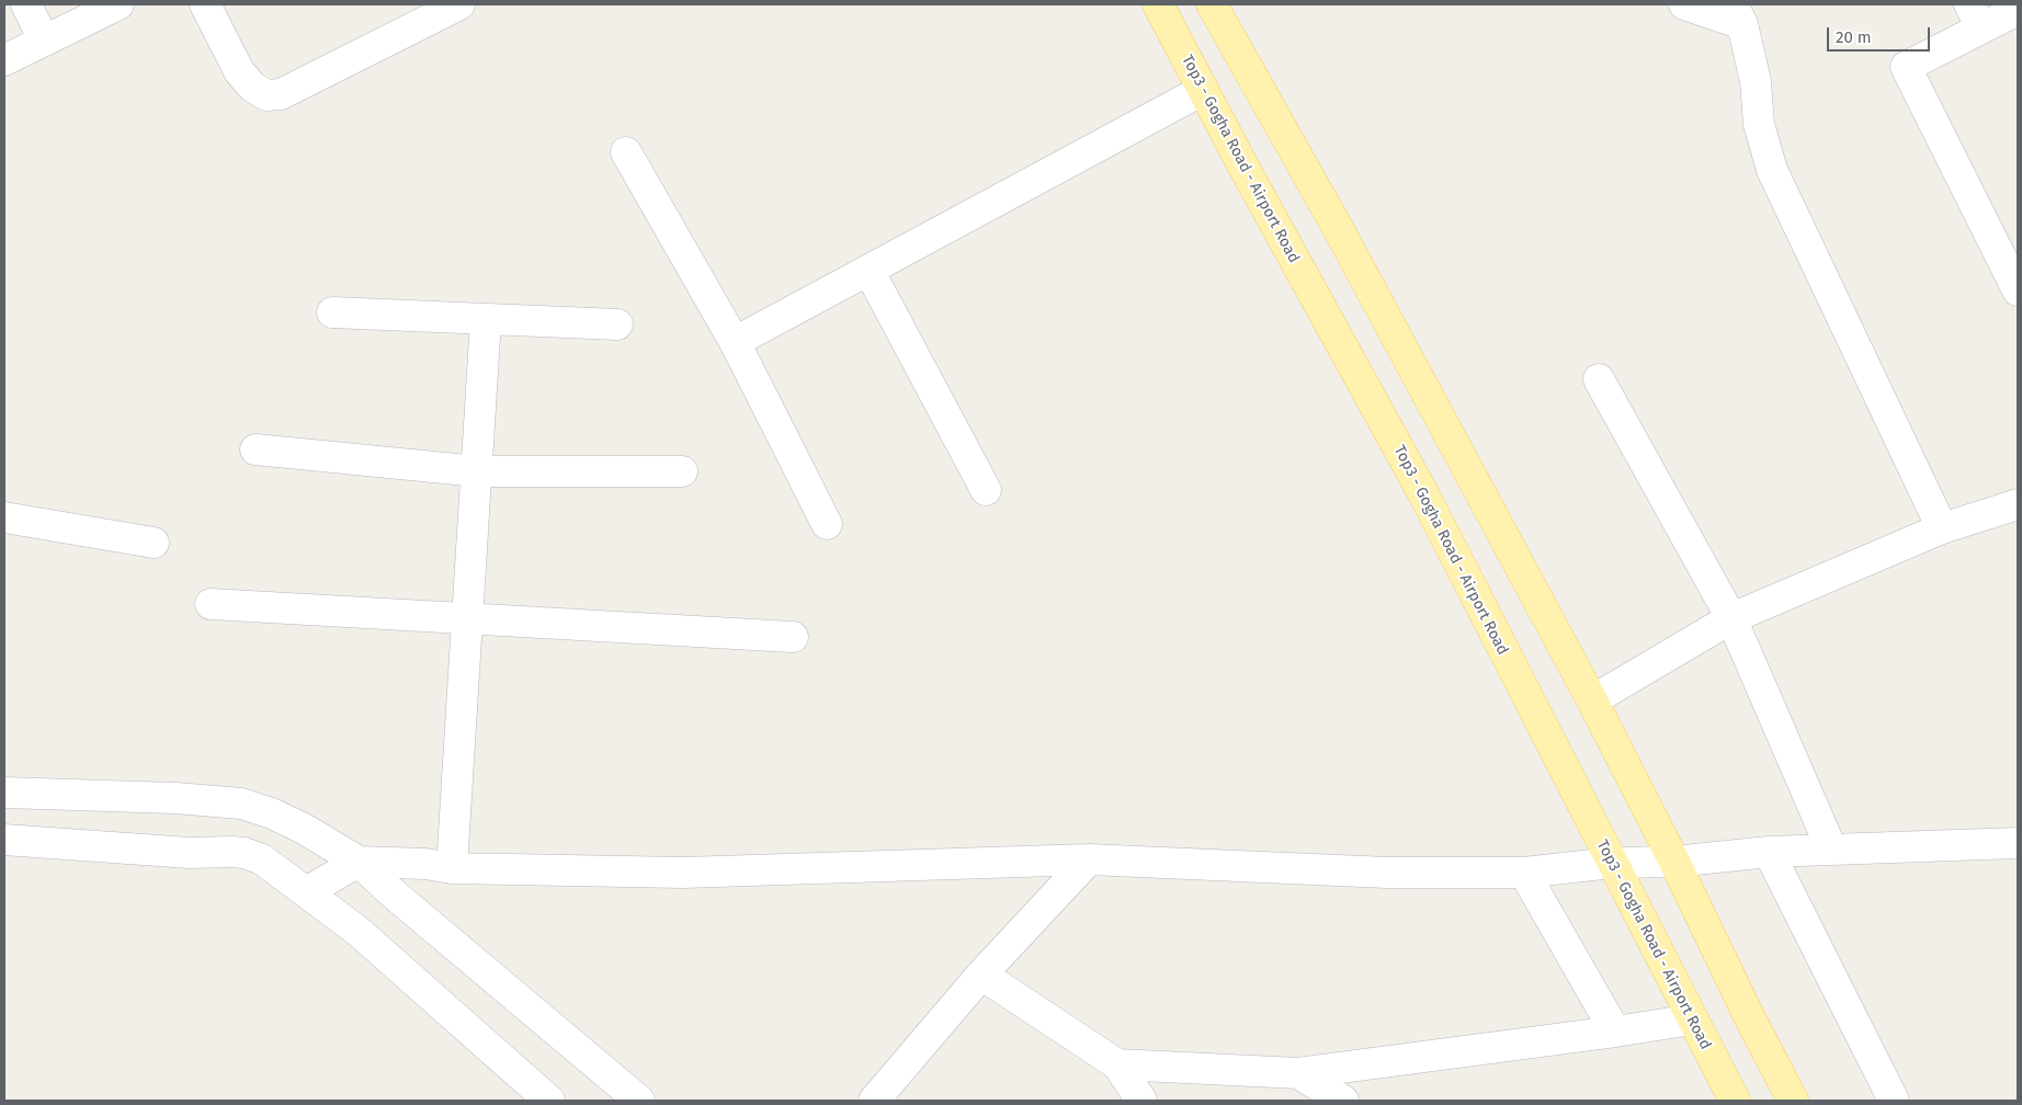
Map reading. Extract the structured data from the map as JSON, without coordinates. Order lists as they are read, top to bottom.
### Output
{
  "streets": {
    "main road": ["Top3 - Gogha Road - Airport Road"]
  },
  "scale_bar": "20 m"
}
